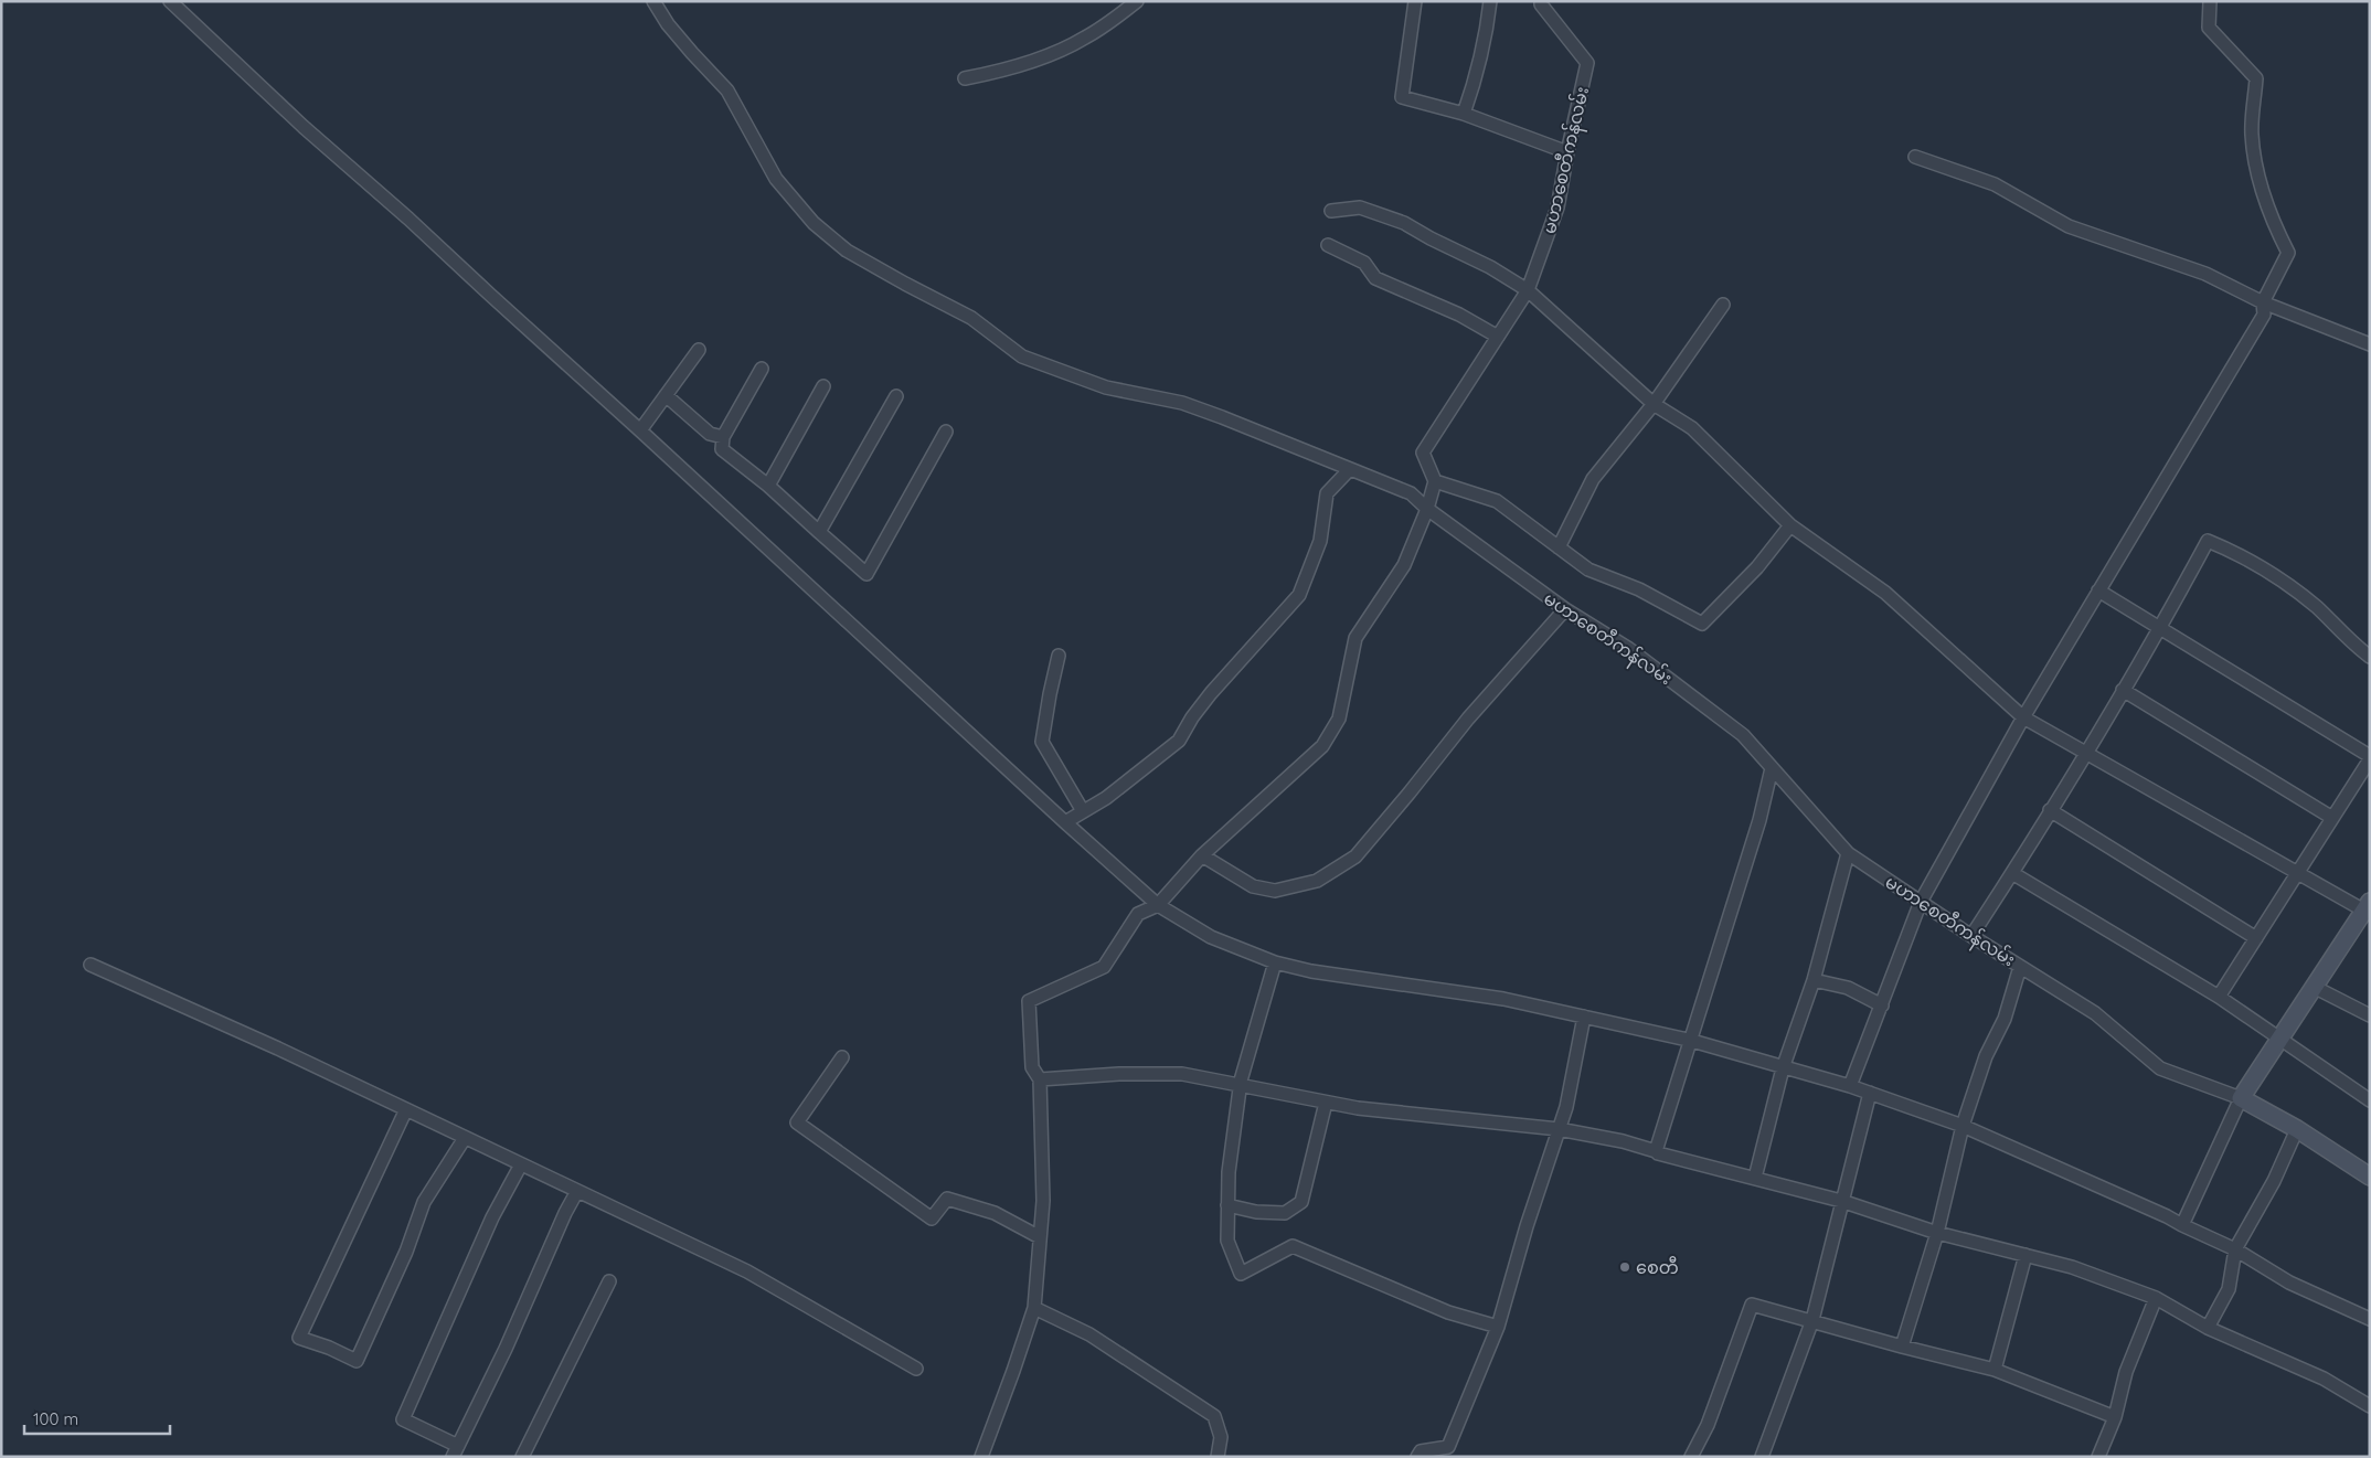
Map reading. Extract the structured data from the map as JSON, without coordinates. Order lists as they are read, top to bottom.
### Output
{
  "streets": {
    "street": ["မဟာစေတီကန်လမ်း"]
  },
  "places": ["စေတီ"],
  "scale_bar": "100 m"
}
